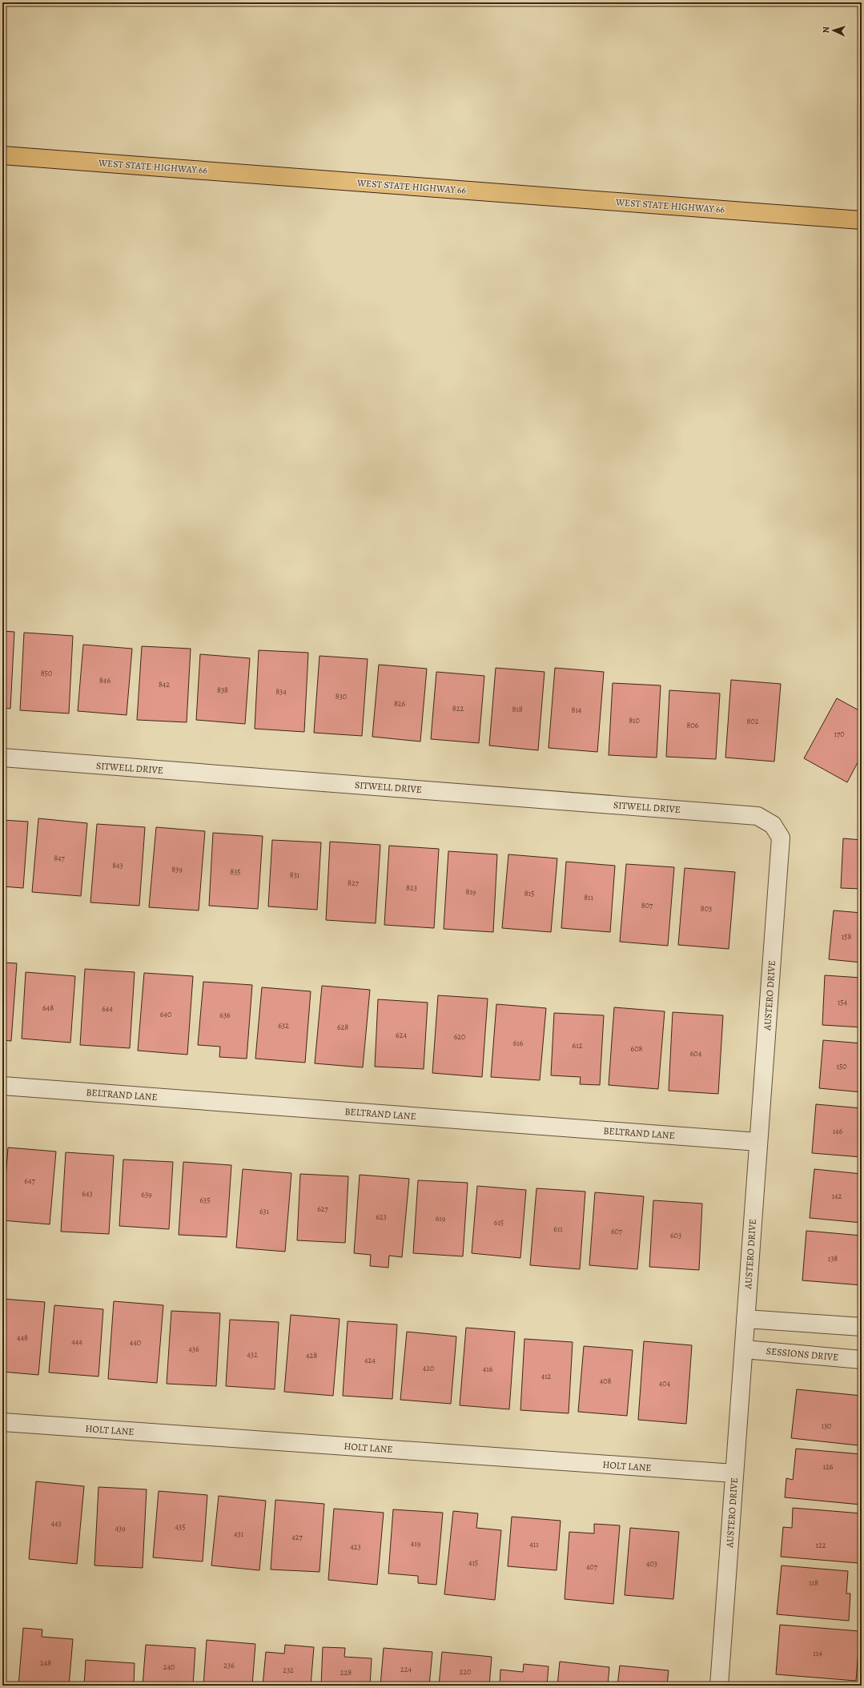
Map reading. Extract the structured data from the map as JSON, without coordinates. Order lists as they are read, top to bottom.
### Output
{
  "streets": {
    "main road": ["WEST STATE HIGHWAY 66"],
    "street": [
      "SITWELL DRIVE",
      "AUSTERO DRIVE",
      "BELTRAND LANE",
      "SESSIONS DRIVE",
      "HOLT LANE"
    ]
  },
  "crossings": [
    ["SITWELL DRIVE", "AUSTERO DRIVE"],
    ["AUSTERO DRIVE", "BELTRAND LANE"],
    ["AUSTERO DRIVE", "SESSIONS DRIVE"],
    ["AUSTERO DRIVE", "HOLT LANE"]
  ],
  "house_numbers": [
    "850",
    "846",
    "842",
    "838",
    "834",
    "830",
    "826",
    "822",
    "818",
    "814",
    "810",
    "802",
    "806",
    "170",
    "847",
    "843",
    "839",
    "835",
    "831",
    "827",
    "823",
    "819",
    "815",
    "811",
    "807",
    "803",
    "158",
    "154",
    "648",
    "644",
    "640",
    "636",
    "632",
    "628",
    "624",
    "620",
    "616",
    "612",
    "608",
    "604",
    "150",
    "146",
    "647",
    "643",
    "639",
    "142",
    "635",
    "627",
    "631",
    "623",
    "619",
    "615",
    "611",
    "607",
    "603",
    "138",
    "448",
    "444",
    "440",
    "436",
    "432",
    "428",
    "424",
    "420",
    "416",
    "412",
    "408",
    "404",
    "130",
    "126",
    "443",
    "435",
    "439",
    "431",
    "427",
    "419",
    "411",
    "122",
    "423",
    "415",
    "403",
    "407",
    "118",
    "114",
    "248",
    "236",
    "240",
    "224",
    "232",
    "220",
    "228"
  ],
  "north": "left"
}
